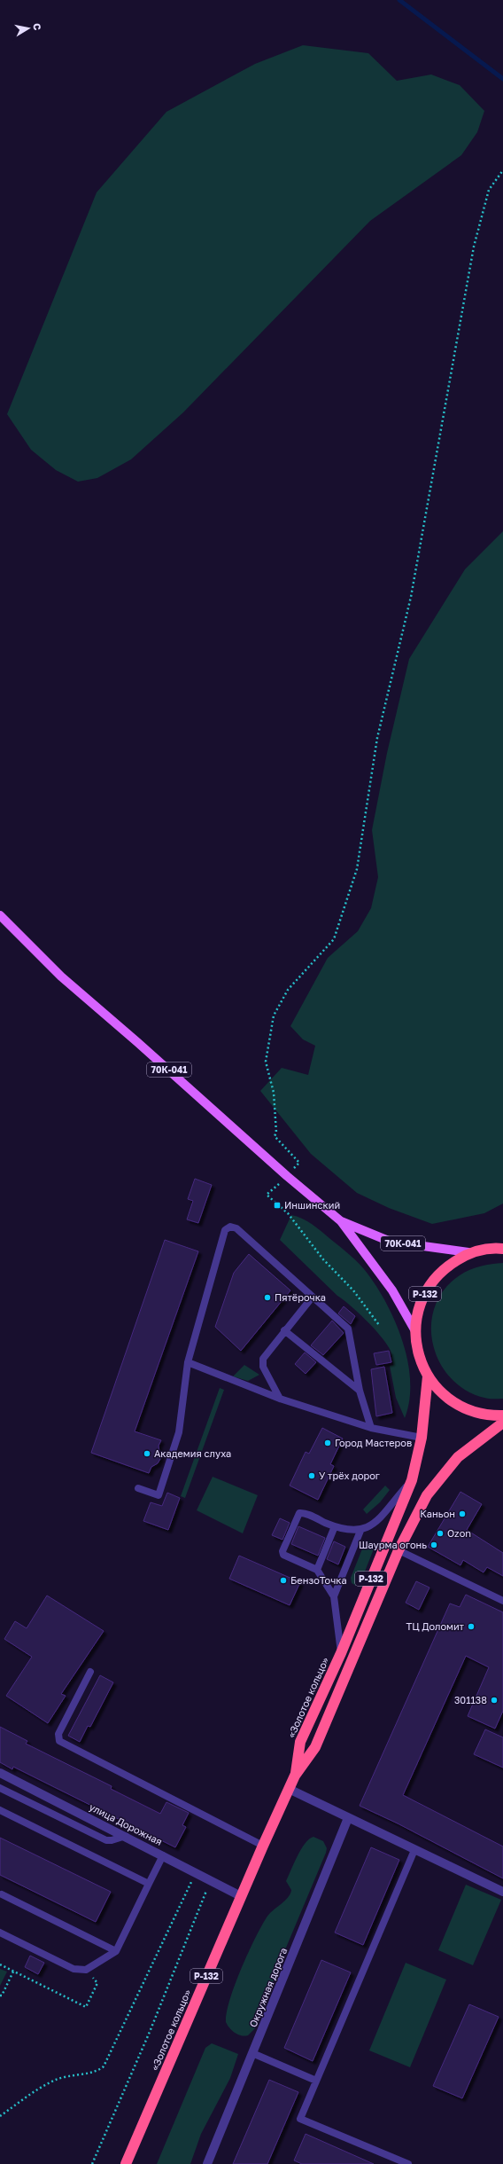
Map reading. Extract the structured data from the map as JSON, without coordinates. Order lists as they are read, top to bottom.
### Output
{
  "streets": {
    "highway": ["Р-132", "«Золотое кольцо»"],
    "main road": ["70К-041"],
    "street": ["улица Дорожная", "Окружная дорога"]
  },
  "crossings": [
    ["70К-041", "«Золотое кольцо»"],
    ["Р-132", "«Золотое кольцо»"],
    ["«Золотое кольцо»", "улица Дорожная"]
  ],
  "places": {
    "transit": ["Иншинский"],
    "other": [
      "Пятёрочка",
      "Город Мастеров",
      "Академия слуха",
      "У трёх дорог",
      "Каньон",
      "Ozon",
      "Шаурма огонь",
      "БензоТочка",
      "ТЦ Доломит",
      "301138"
    ]
  },
  "north": "right"
}
